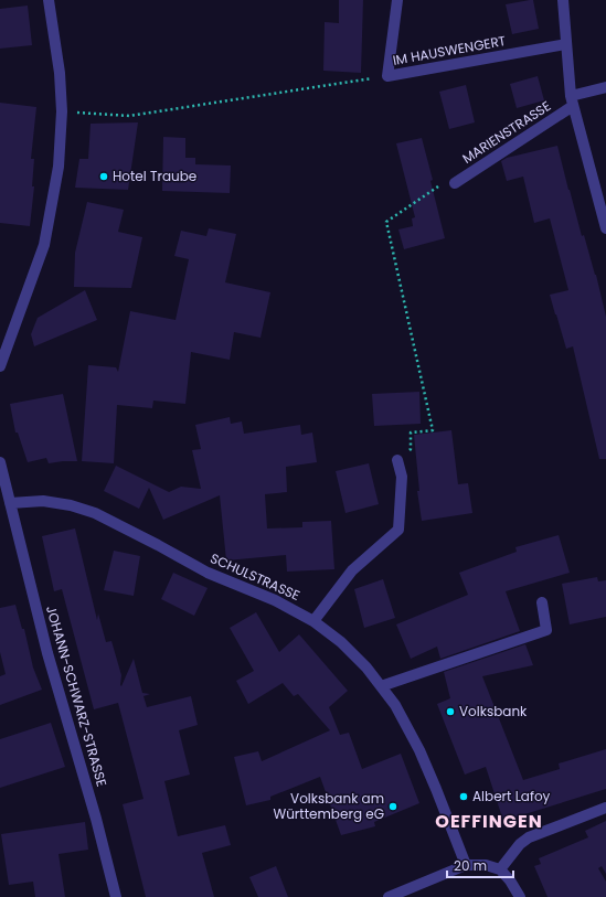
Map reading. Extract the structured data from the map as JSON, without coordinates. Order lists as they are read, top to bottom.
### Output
{
  "streets": {
    "street": [
      "IM HAUSWENGERT",
      "MARIENSTRASSE",
      "SCHULSTRASSE",
      "JOHANN-SCHWARZ-STRASSE"
    ]
  },
  "crossings": [
    ["SCHULSTRASSE", "JOHANN-SCHWARZ-STRASSE"]
  ],
  "districts": ["OEFFINGEN"],
  "places": [
    "Hotel Traube",
    "Volksbank",
    "Albert Lafoy",
    "Volksbank am Württemberg eG"
  ],
  "scale_bar": "20 m"
}
